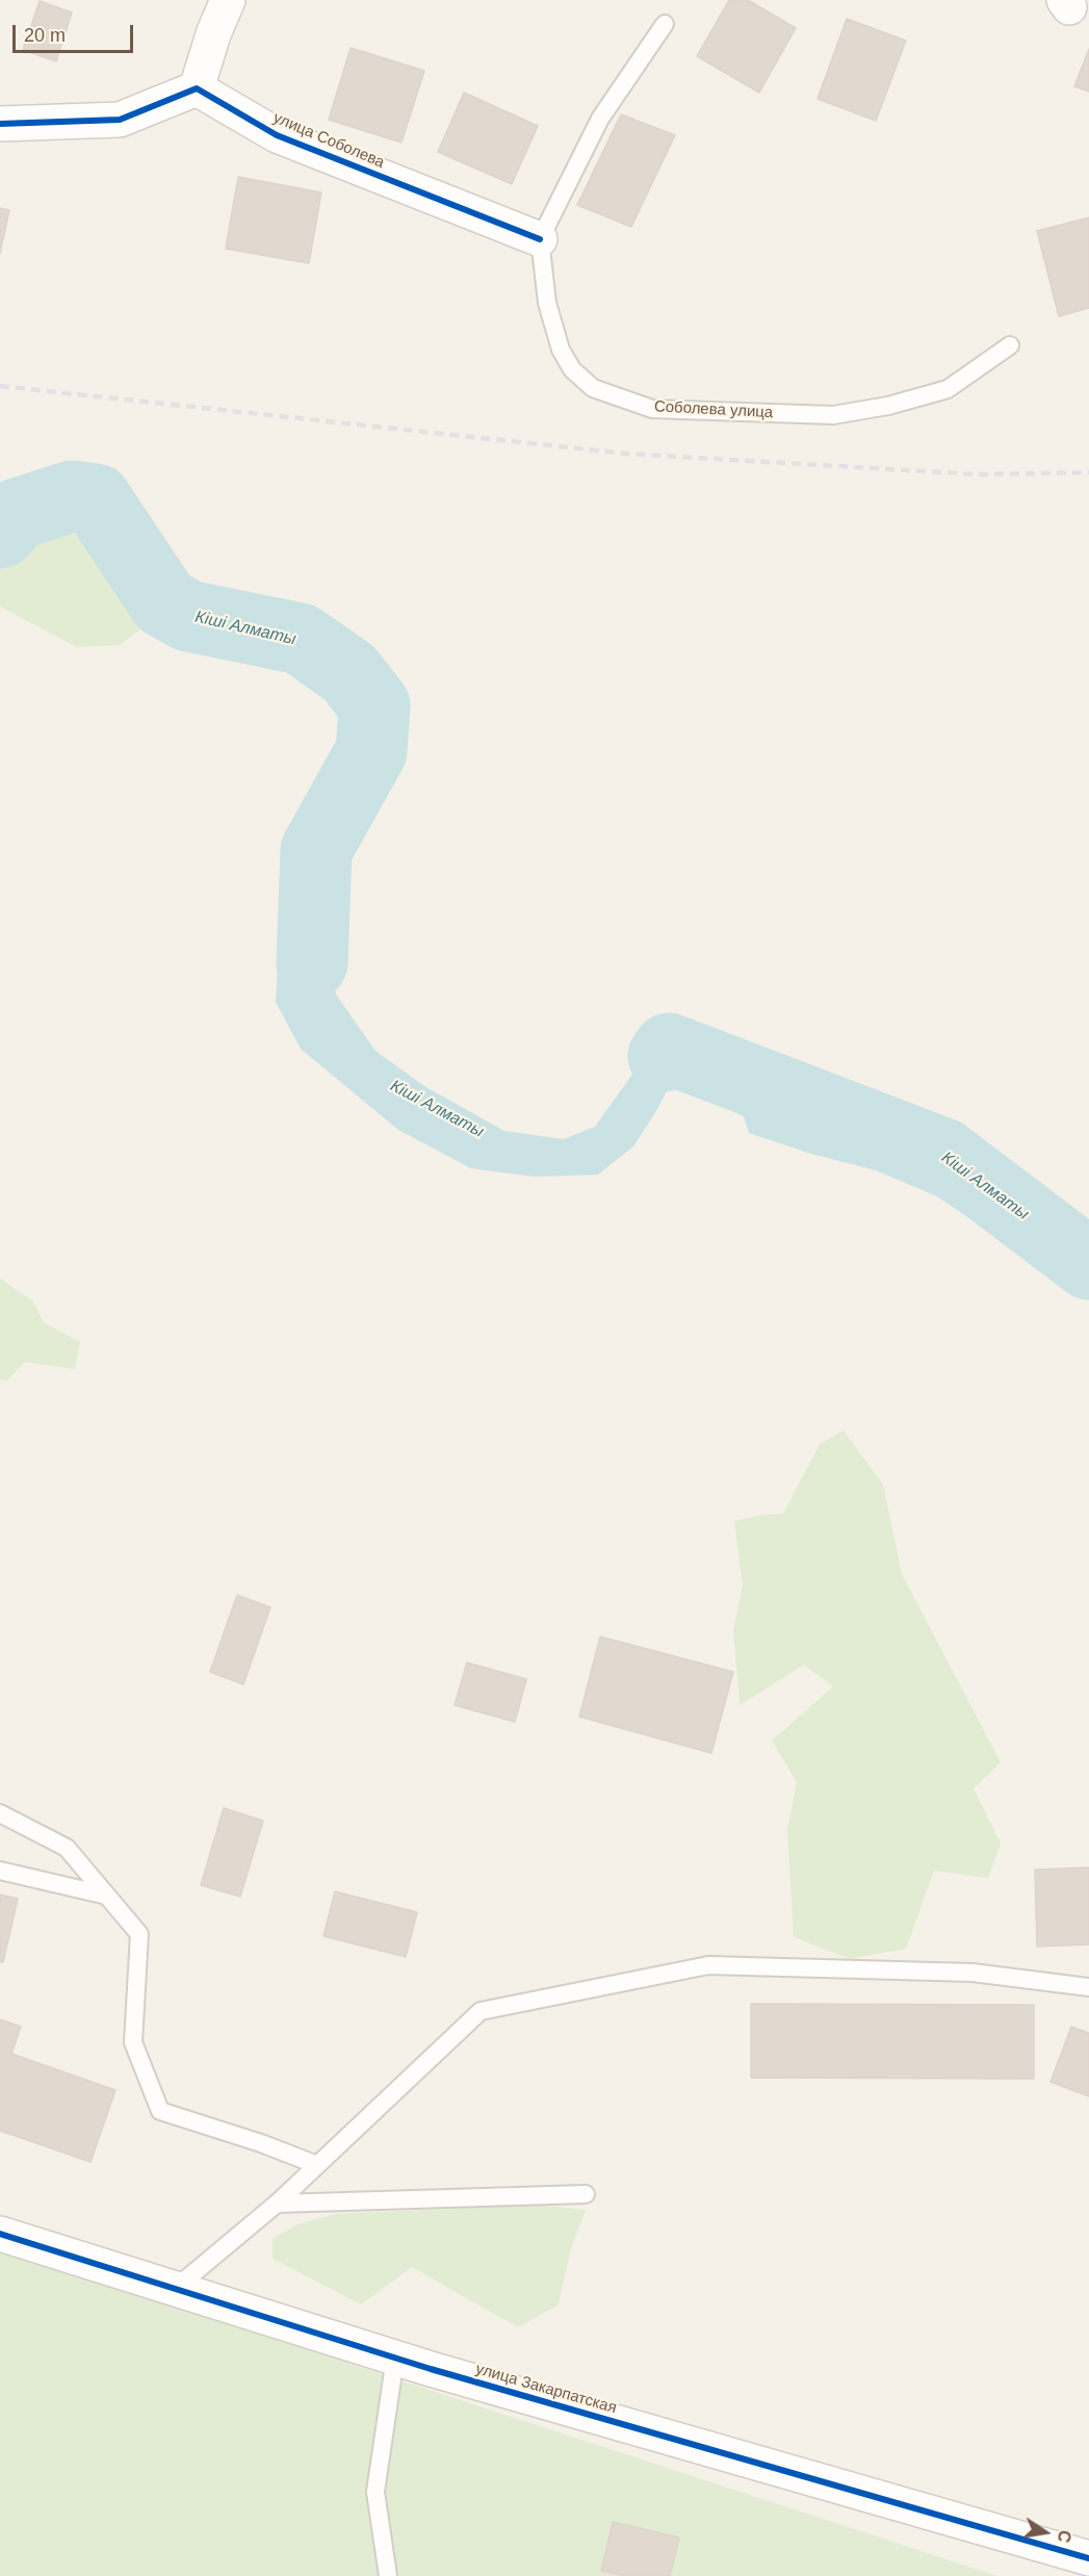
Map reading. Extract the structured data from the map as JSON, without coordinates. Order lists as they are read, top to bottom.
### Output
{
  "streets": {
    "street": ["улица Соболева", "улица Закарпатская"],
    "lane": ["Соболева улица"]
  },
  "crossings": [
    ["улица Соболева", "Соболева улица"]
  ],
  "water": ["Кіші Алматы"],
  "scale_bar": "20 m",
  "north": "right"
}
